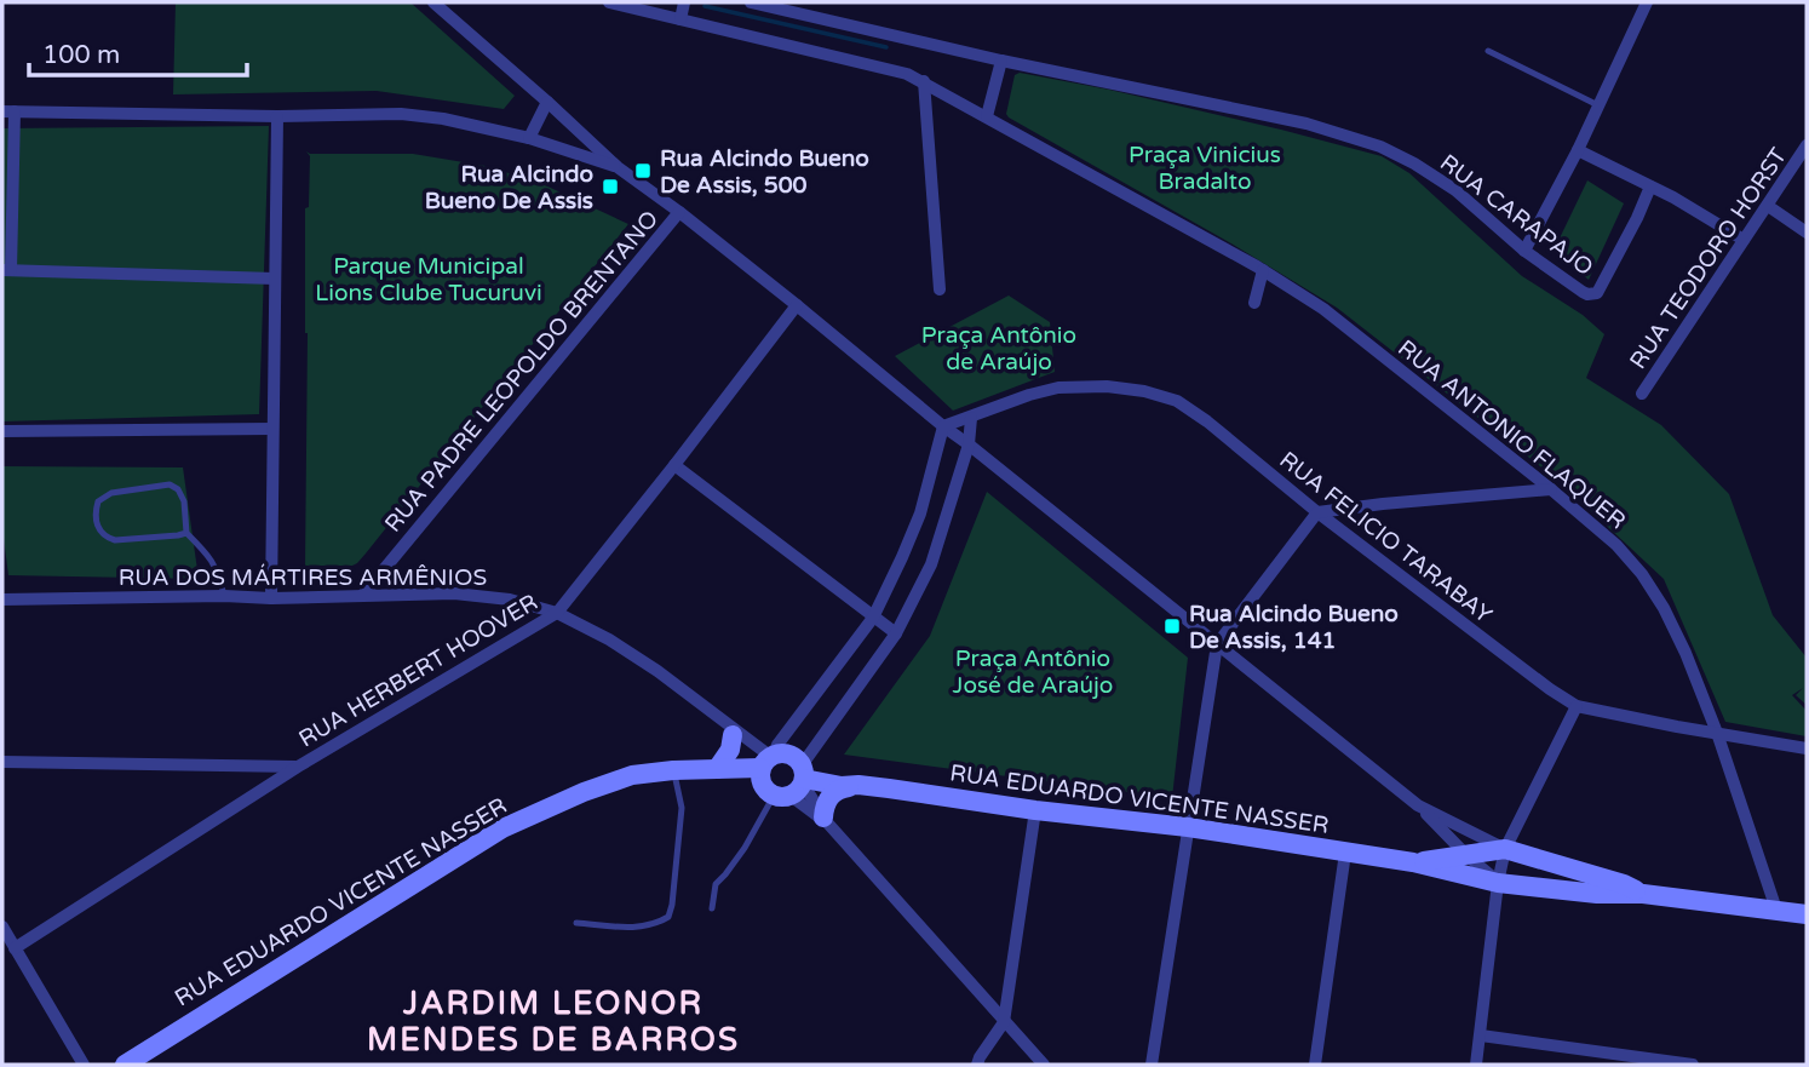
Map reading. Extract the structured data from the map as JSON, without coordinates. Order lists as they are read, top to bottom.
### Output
{
  "streets": {
    "street": [
      "RUA CARAPAJO",
      "RUA TEODORO HORST",
      "RUA PADRE LEOPOLDO BRENTANO",
      "RUA ANTONIO FLAQUER",
      "RUA FELICIO TARABAY",
      "RUA DOS MÁRTIRES ARMÊNIOS",
      "RUA HERBERT HOOVER",
      "RUA EDUARDO VICENTE NASSER"
    ]
  },
  "crossings": [
    ["RUA PADRE LEOPOLDO BRENTANO", "RUA DOS MÁRTIRES ARMÊNIOS"],
    ["RUA ANTONIO FLAQUER", "RUA FELICIO TARABAY"],
    ["RUA ANTONIO FLAQUER", "RUA EDUARDO VICENTE NASSER"],
    ["RUA DOS MÁRTIRES ARMÊNIOS", "RUA HERBERT HOOVER"],
    ["RUA DOS MÁRTIRES ARMÊNIOS", "RUA EDUARDO VICENTE NASSER"]
  ],
  "districts": ["JARDIM LEONOR MENDES DE BARROS"],
  "parks": [
    "Praça Vinicius Bradalto",
    "Parque Municipal Lions Clube Tucuruvi",
    "Praça Antônio de Araújo",
    "Praça Antônio José de Araújo"
  ],
  "places": {
    "transit": ["Rua Alcindo Bueno De Assis, 500", "Rua Alcindo Bueno De Assis", "Rua Alcindo Bueno De Assis, 141"]
  },
  "scale_bar": "100 m"
}
